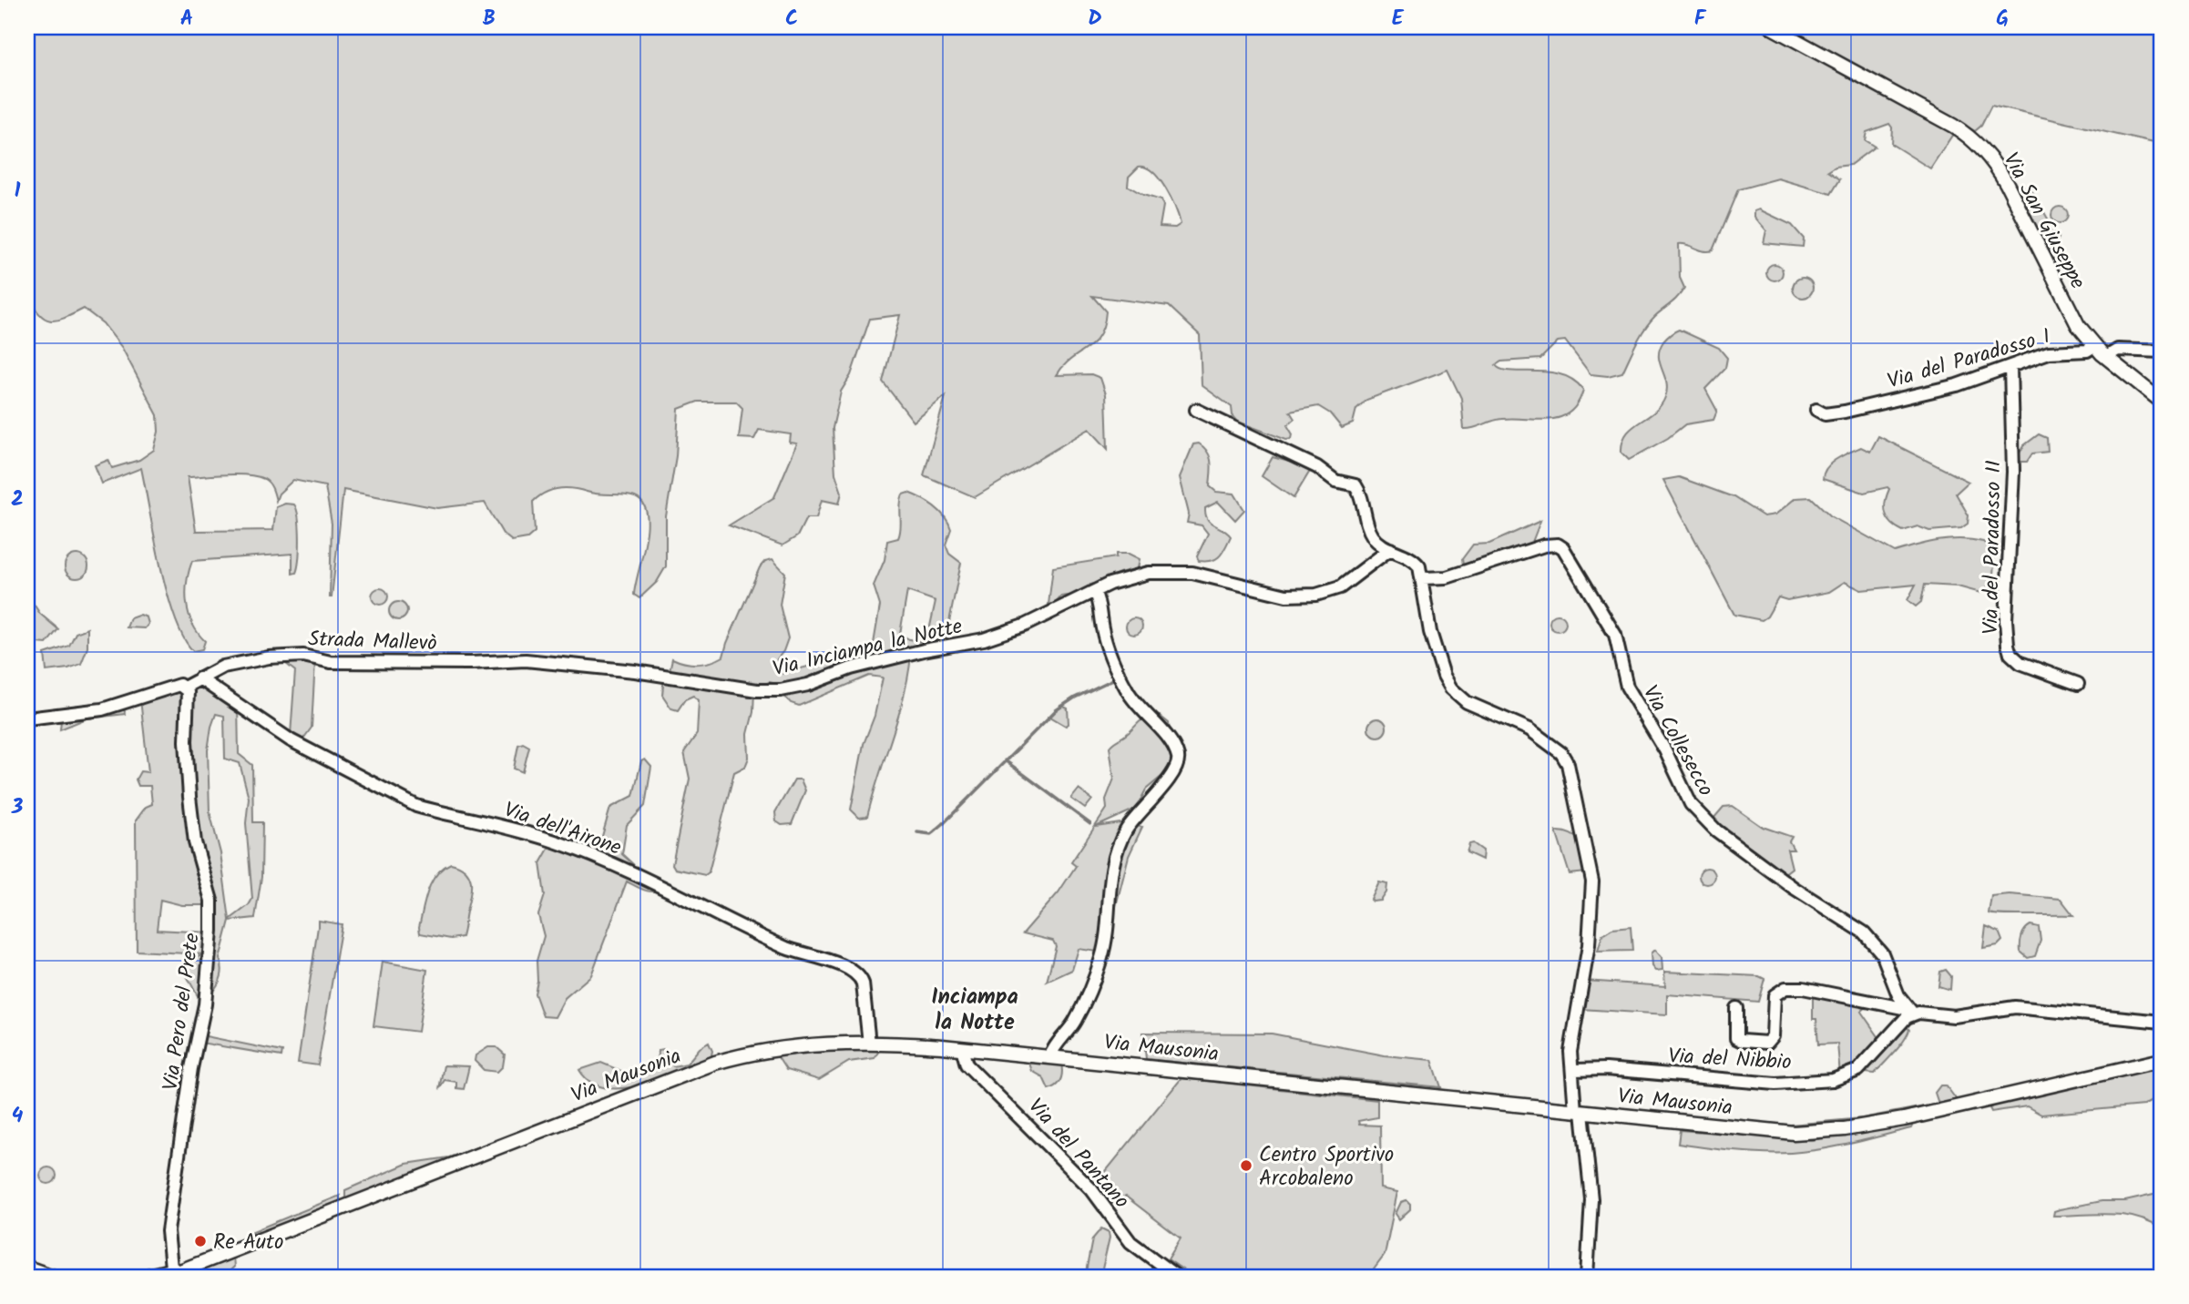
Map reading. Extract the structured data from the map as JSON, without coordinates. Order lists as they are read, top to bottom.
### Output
{
  "streets": {
    "main road": ["Via San Giuseppe", "Via Mausonia"],
    "street": [
      "Via del Paradosso I",
      "Via del Paradosso II",
      "Strada Mallevò",
      "Via Inciampa la Notte",
      "Via Collesecco",
      "Via dell'Airone",
      "Via Pero del Prete",
      "Via del Nibbio",
      "Via del Pantano"
    ]
  },
  "crossings": [
    ["Via San Giuseppe", "Via del Paradosso I"],
    ["Via del Paradosso I", "Via del Paradosso II"],
    ["Strada Mallevò", "Via Inciampa la Notte"],
    ["Strada Mallevò", "Via dell'Airone"],
    ["Strada Mallevò", "Via Pero del Prete"],
    ["Via Collesecco", "Via del Nibbio"],
    ["Via dell'Airone", "Via Mausonia"],
    ["Via Pero del Prete", "Via Mausonia"],
    ["Via Mausonia", "Via del Pantano"]
  ],
  "districts": ["Inciampa la Notte"],
  "places": ["Centro Sportivo Arcobaleno", "Re Auto"],
  "grid": {
    "columns": [
      "A",
      "B",
      "C",
      "D",
      "E",
      "F",
      "G"
    ],
    "rows": [
      "1",
      "2",
      "3",
      "4"
    ]
  }
}
